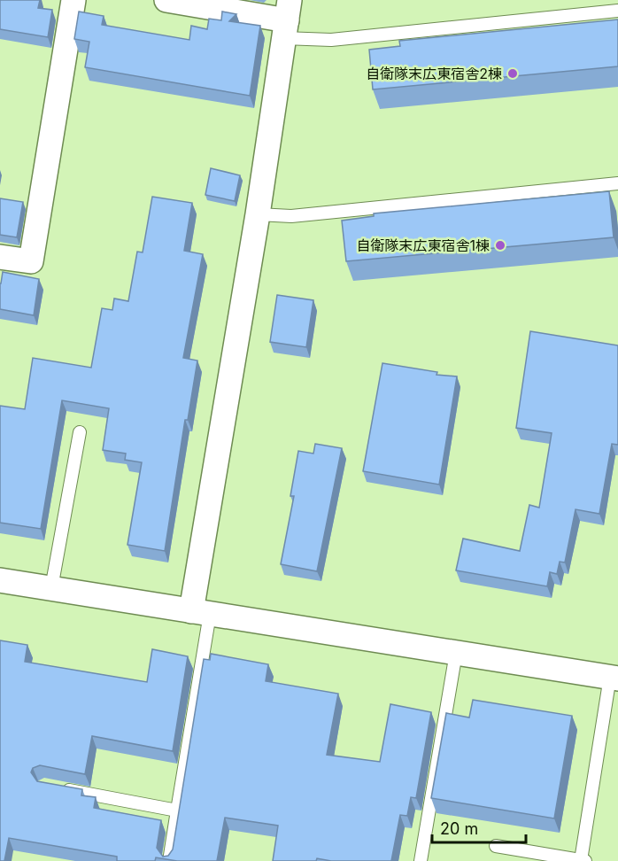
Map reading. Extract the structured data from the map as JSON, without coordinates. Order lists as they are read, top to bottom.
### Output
{
  "places": ["自衛隊末広東宿舎2棟", "自衛隊末広東宿舎1棟"],
  "scale_bar": "20 m"
}
